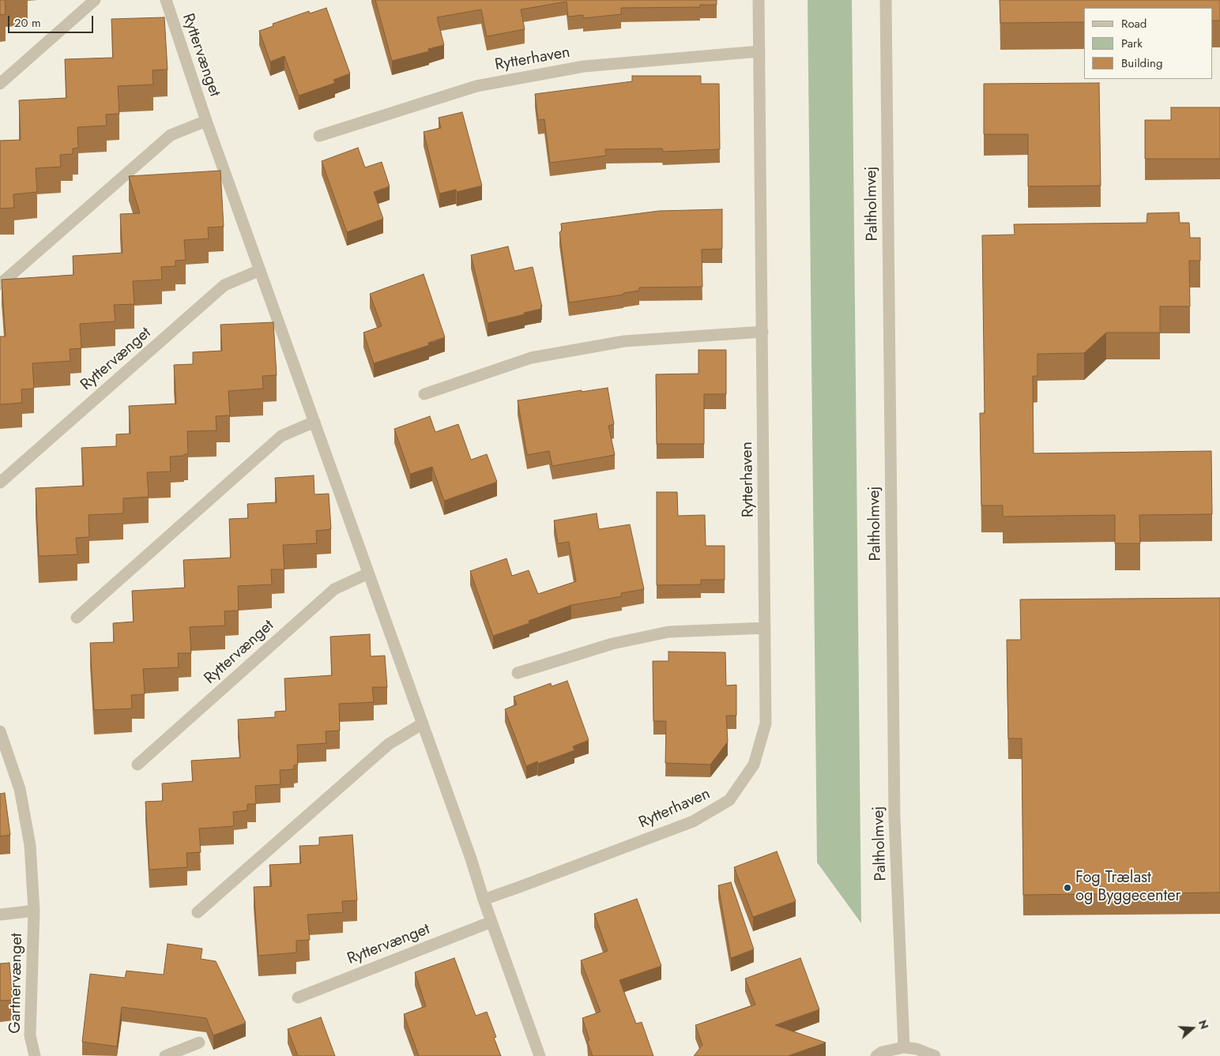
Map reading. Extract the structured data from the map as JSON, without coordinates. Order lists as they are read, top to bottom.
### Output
{
  "streets": {
    "street": [
      "Ryttervænget",
      "Rytterhaven",
      "Paltholmvej",
      "Gartnervænget"
    ]
  },
  "crossings": [
    ["Ryttervænget", "Rytterhaven"]
  ],
  "places": ["Fog Trælast og Byggecenter"],
  "legend": ["Road", "Park", "Building"],
  "scale_bar": "20 m",
  "north": "right"
}
